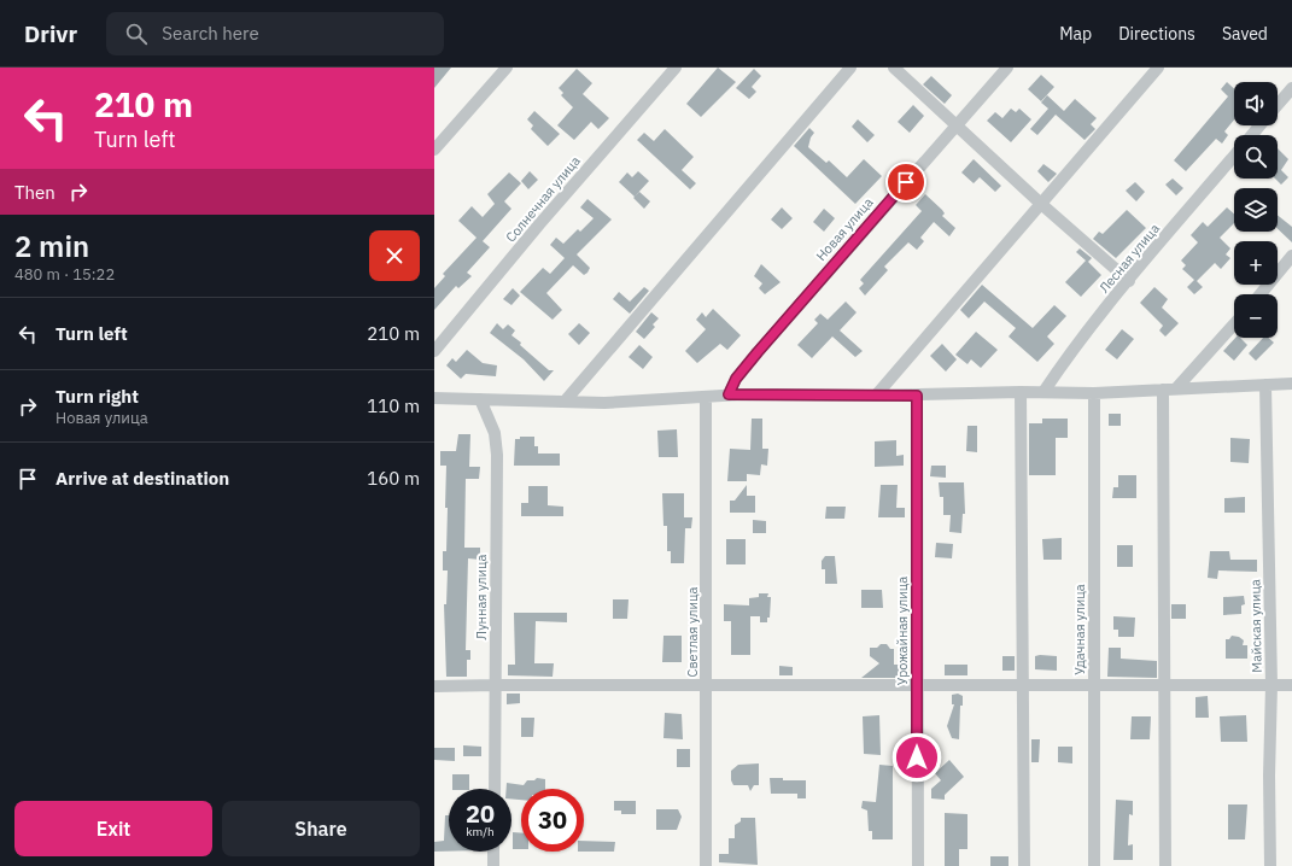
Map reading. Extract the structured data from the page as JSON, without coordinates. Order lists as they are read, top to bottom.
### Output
{
  "streets": {
    "street": [
      "Солнечная улица",
      "Новая улица",
      "Лесная улица",
      "Лунная улица",
      "Майская улица",
      "Удачная улица",
      "Урожайная улица",
      "Светлая улица"
    ]
  },
  "page": {
    "header": "Drivr",
    "search": "Search here",
    "nav": ["Map", "Directions", "Saved"],
    "turn": ["210 m", "Turn left"],
    "map_buttons": ["+", "−"],
    "then": "Then",
    "heading": ["2 min", "480 m · 15:22"],
    "list": [
      {
        "name": "Turn left",
        "value": "210 m"
      },
      {
        "name": "Turn right",
        "note": "Новая улица",
        "value": "110 m"
      },
      {
        "name": "Arrive at destination",
        "value": "160 m"
      }
    ],
    "speed": "20 km/h",
    "limit": "30",
    "buttons": ["Exit", "Share"]
  }
}
